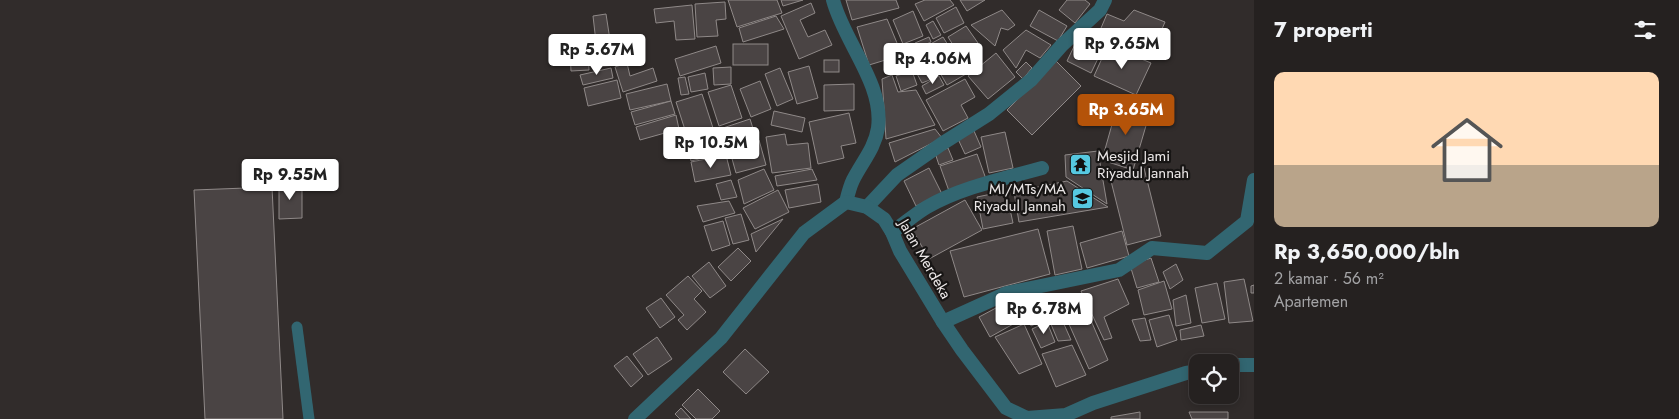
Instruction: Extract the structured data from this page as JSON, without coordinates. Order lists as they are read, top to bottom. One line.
{"streets":{"street":["Jalan Merdeka"]},"places":{"temple":["Mesjid Jami Riyadul Jannah"],"school or university":["MI/MTs/MA Riyadul Jannah"]},"page":{"heading":"7 properti","price":["Rp 9.65M","Rp 5.67M","Rp 4.06M","Rp 3.65M","Rp 10.5M","Rp 9.55M","Rp 6.78M"],"list":[{"name":"Rp 3,650,000/bln","note":"2 kamar · 56 m² · Apartemen"}]}}
